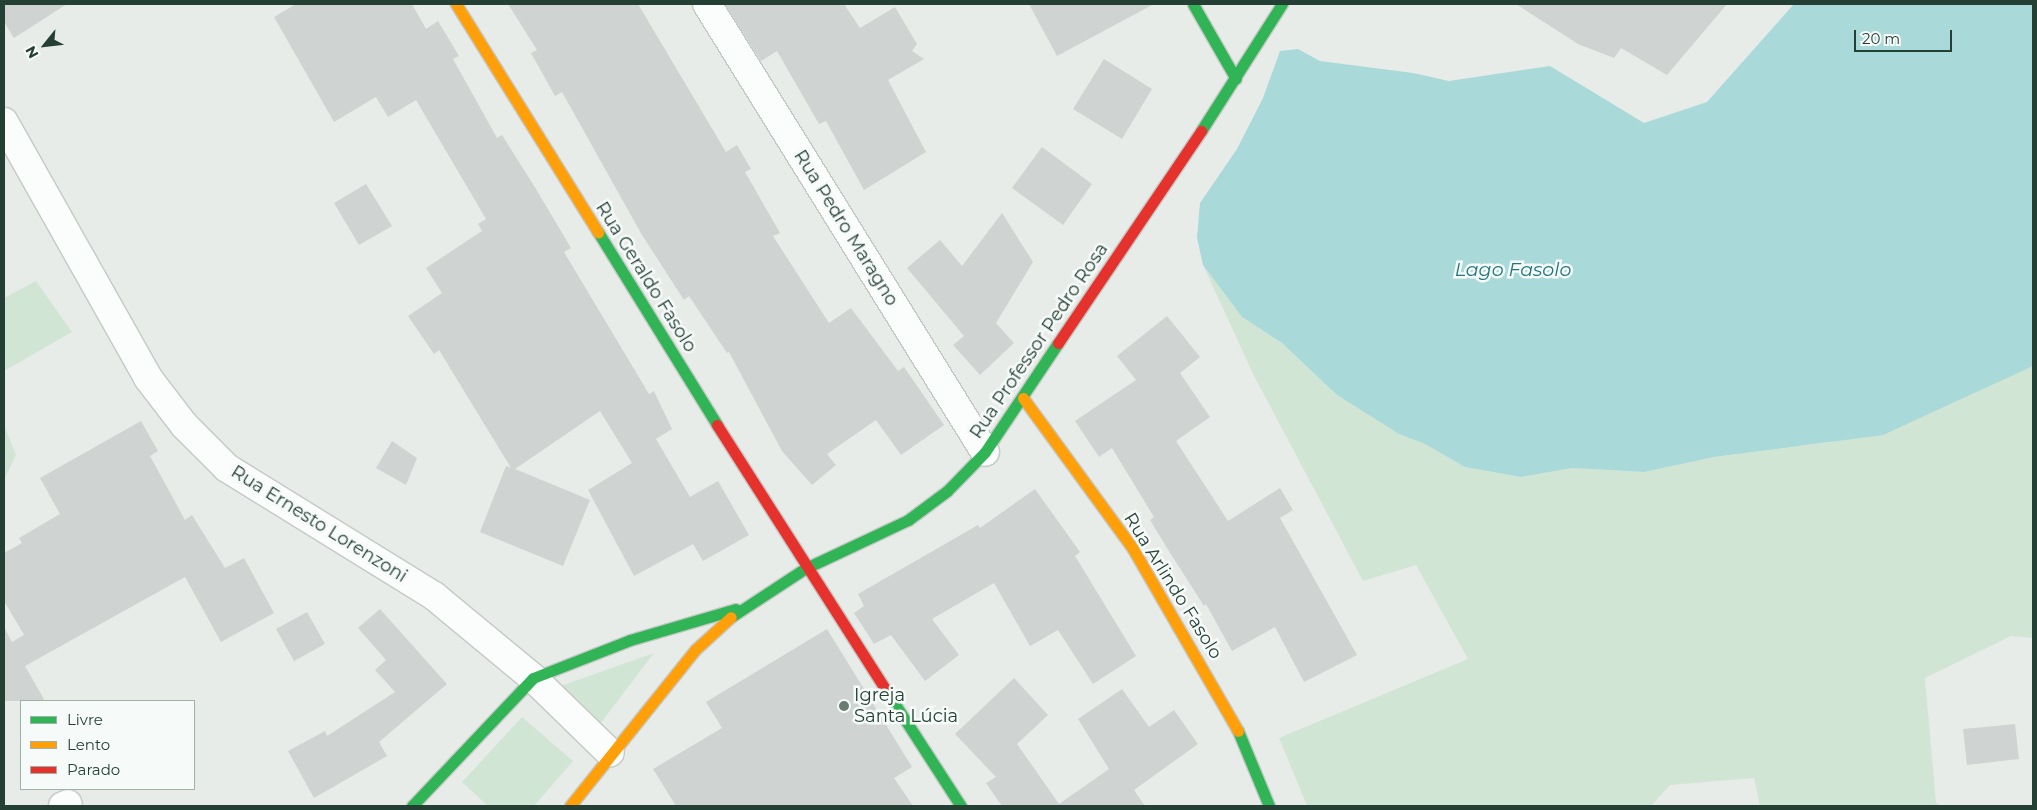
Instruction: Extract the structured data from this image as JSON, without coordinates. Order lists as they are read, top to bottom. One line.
{"streets":{"street":["Rua Pedro Maragno","Rua Geraldo Fasolo","Rua Professor Pedro Rosa","Rua Ernesto Lorenzoni","Rua Arlindo Fasolo"]},"crossings":[["Rua Pedro Maragno","Rua Professor Pedro Rosa"],["Rua Geraldo Fasolo","Rua Professor Pedro Rosa"],["Rua Professor Pedro Rosa","Rua Arlindo Fasolo"]],"water":["Lago Fasolo"],"places":["Igreja Santa Lúcia"],"legend":["Livre","Lento","Parado"],"scale_bar":"20 m","north":"bottom left"}
